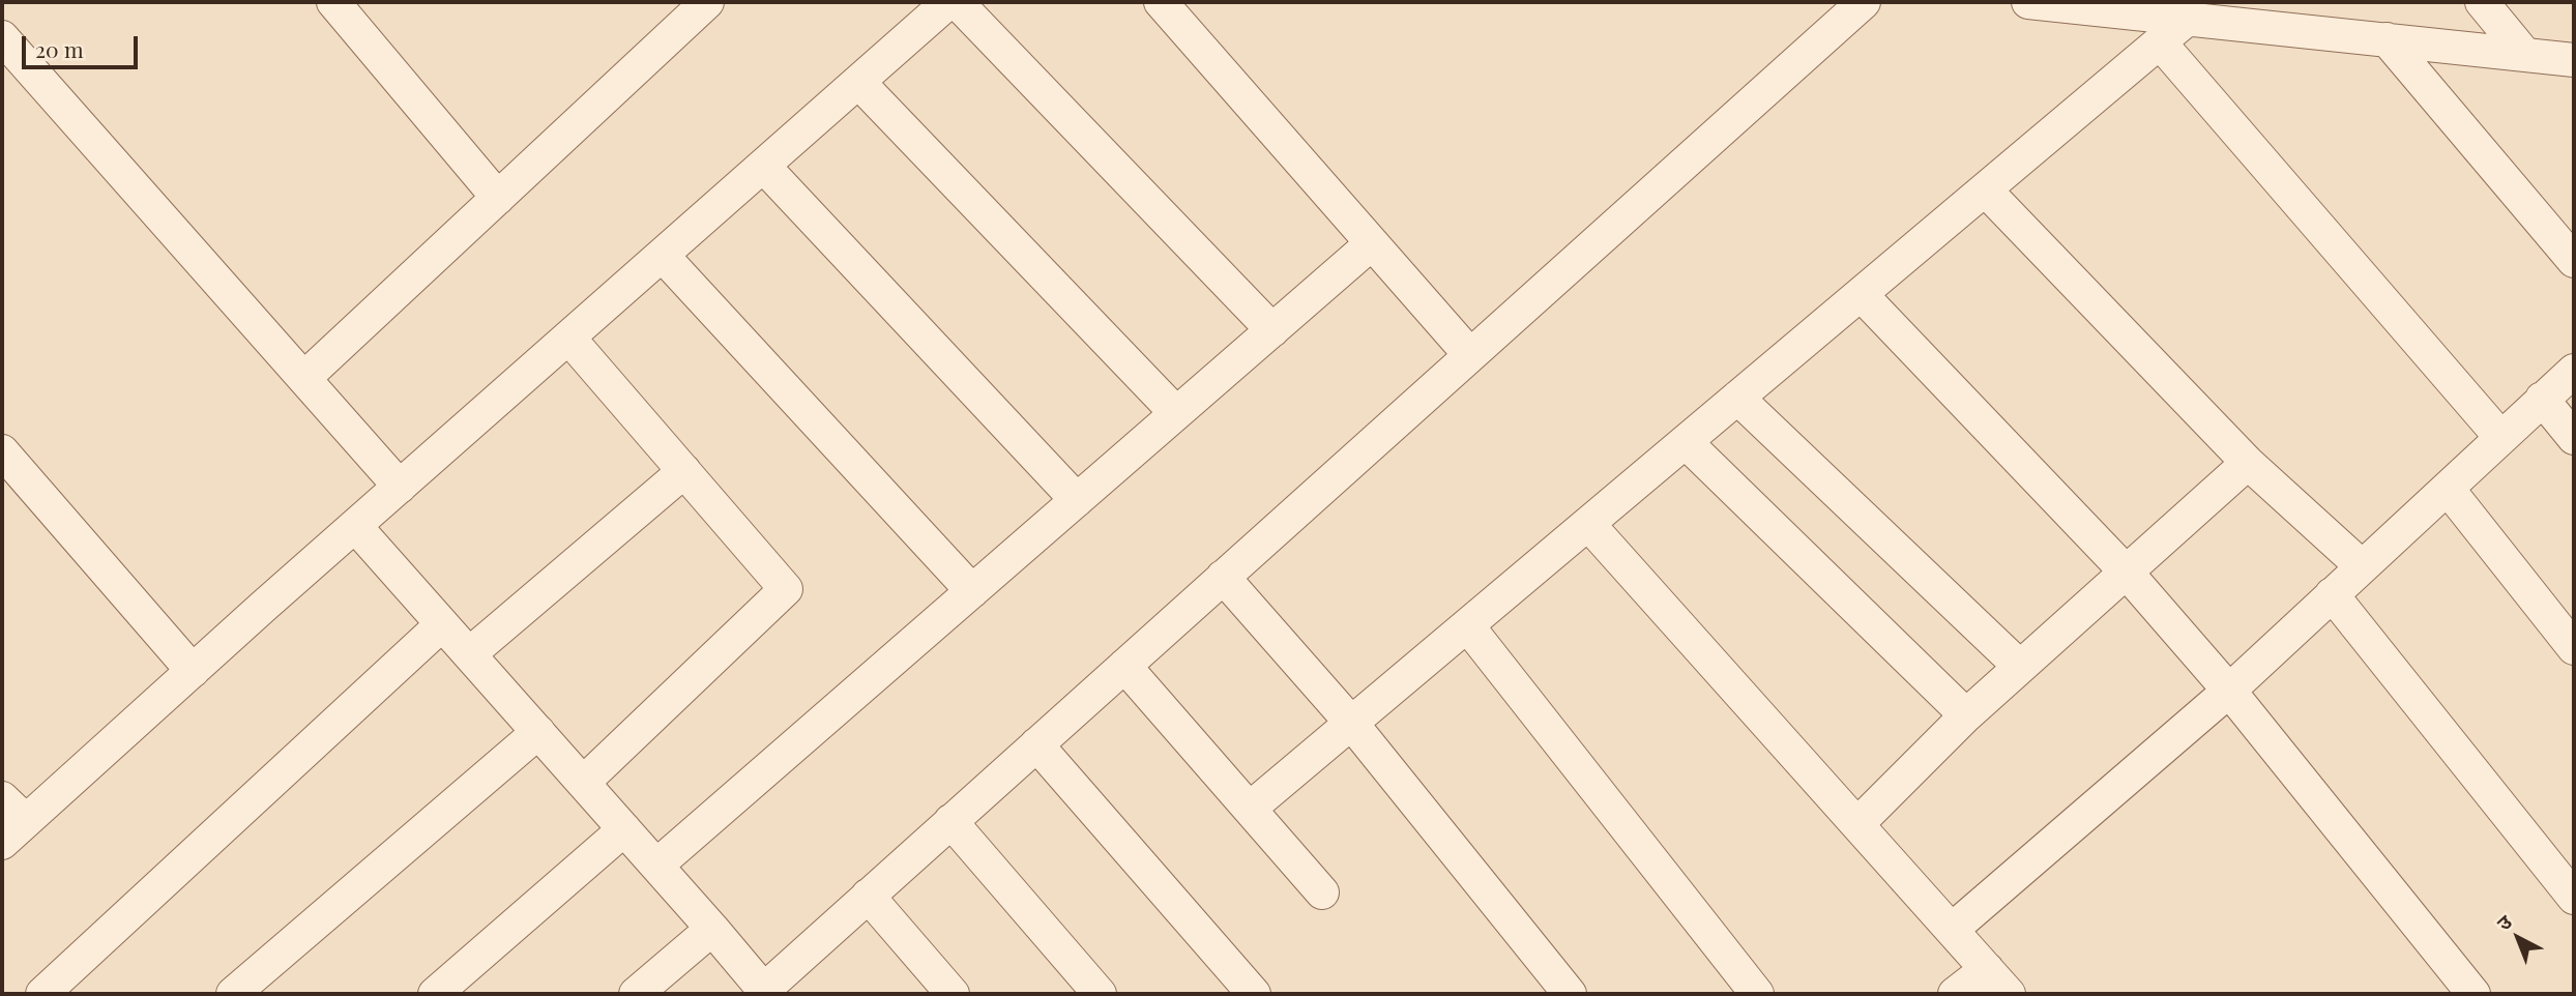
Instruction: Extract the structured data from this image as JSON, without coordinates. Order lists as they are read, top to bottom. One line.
{"scale_bar":"20 m","north":"top left"}
